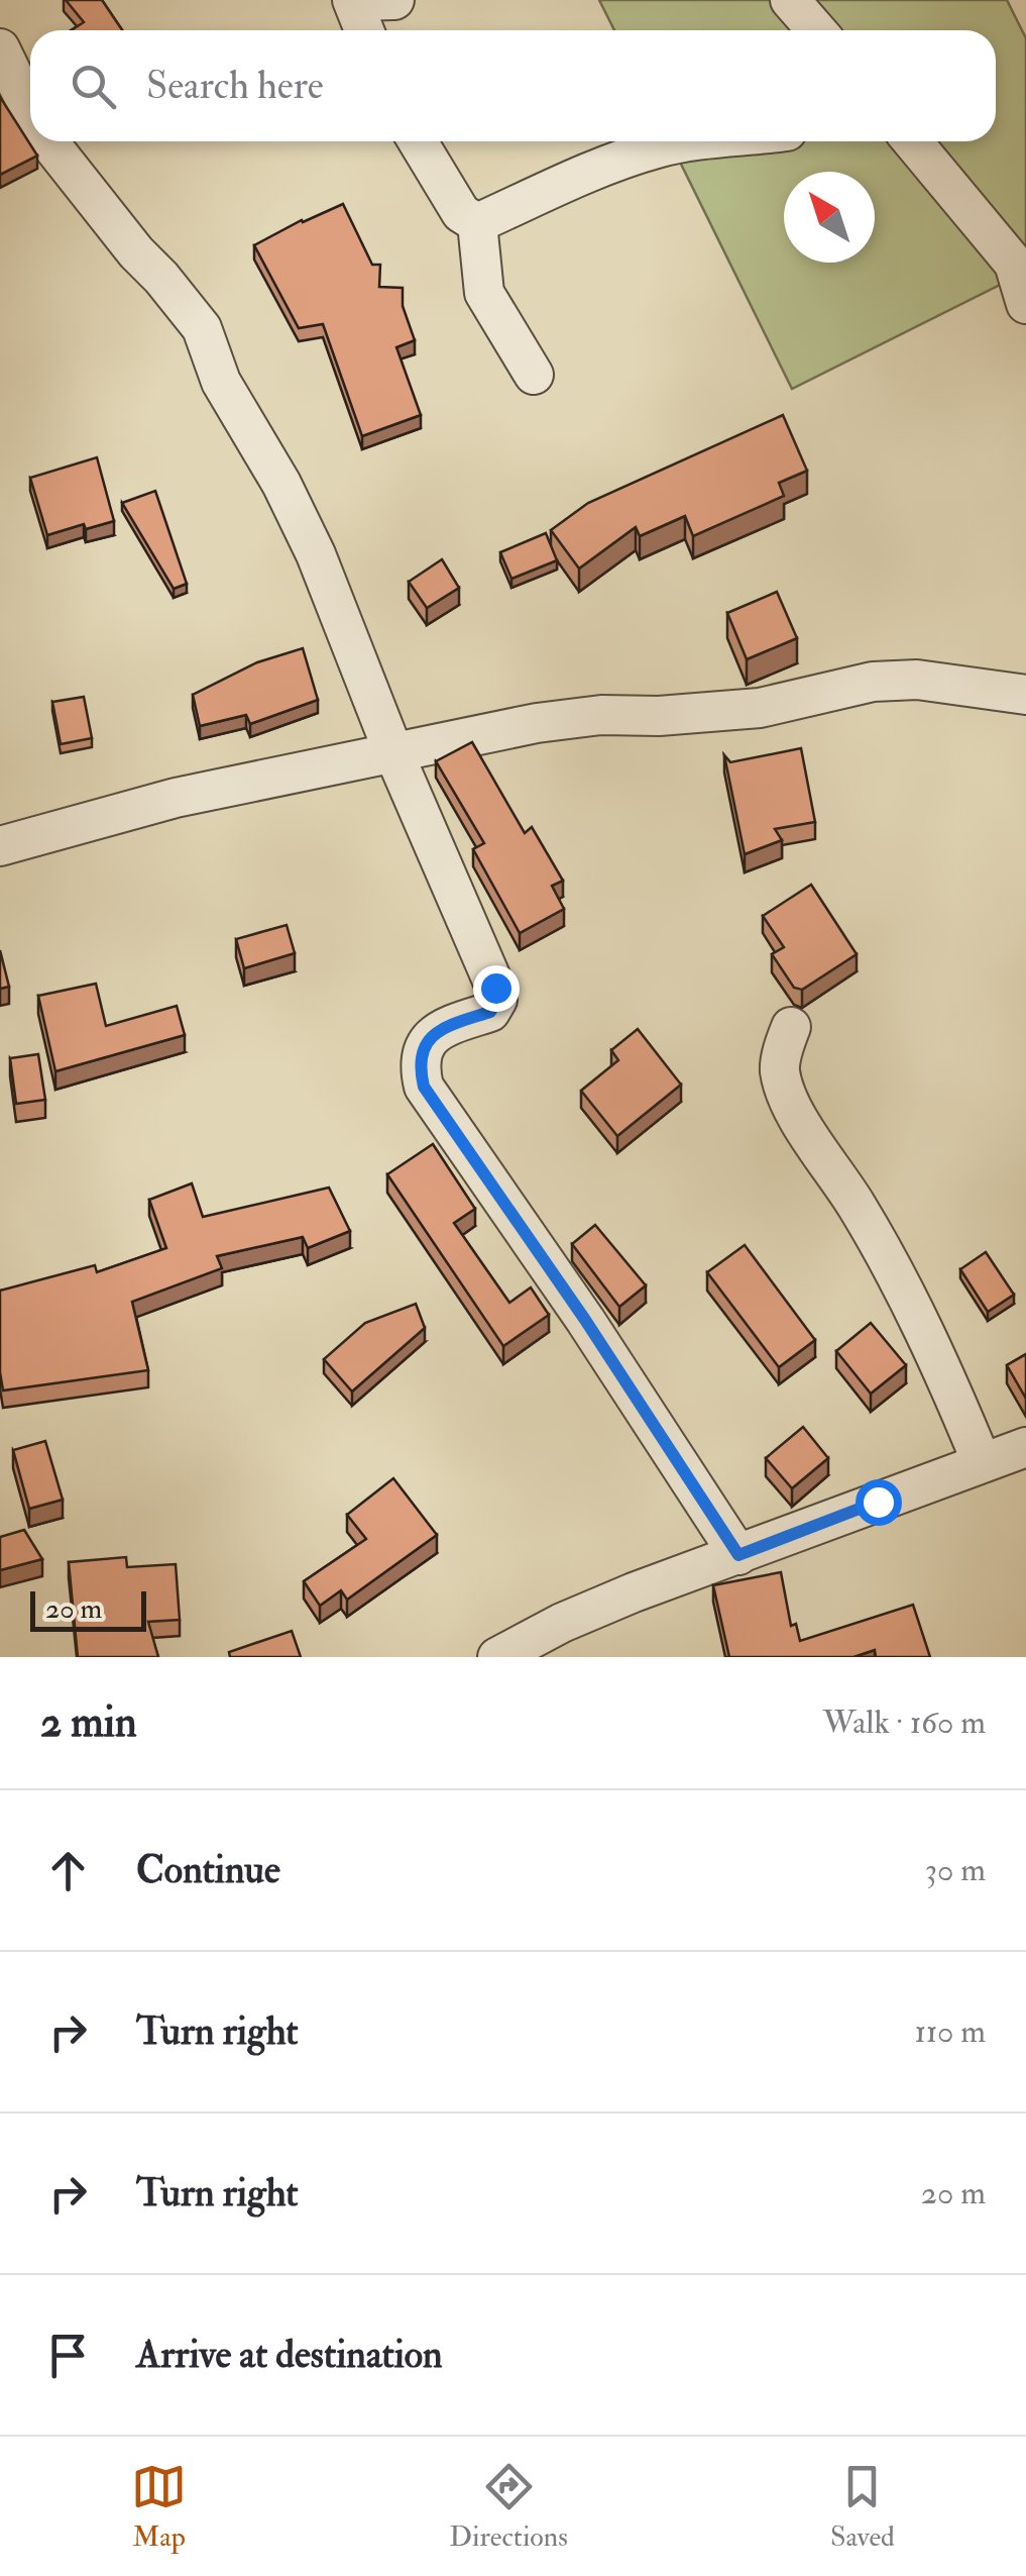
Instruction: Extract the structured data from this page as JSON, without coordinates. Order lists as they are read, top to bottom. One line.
{"scale_bar":"20 m","north":"top left","page":{"search":"Search here","scale":"20 m","heading":["2 min","Walk · 160 m"],"list":[["Continue","30 m"],["Turn right","110 m"],["Turn right","20 m"],"Arrive at destination"],"nav":["Map","Directions","Saved"]}}
